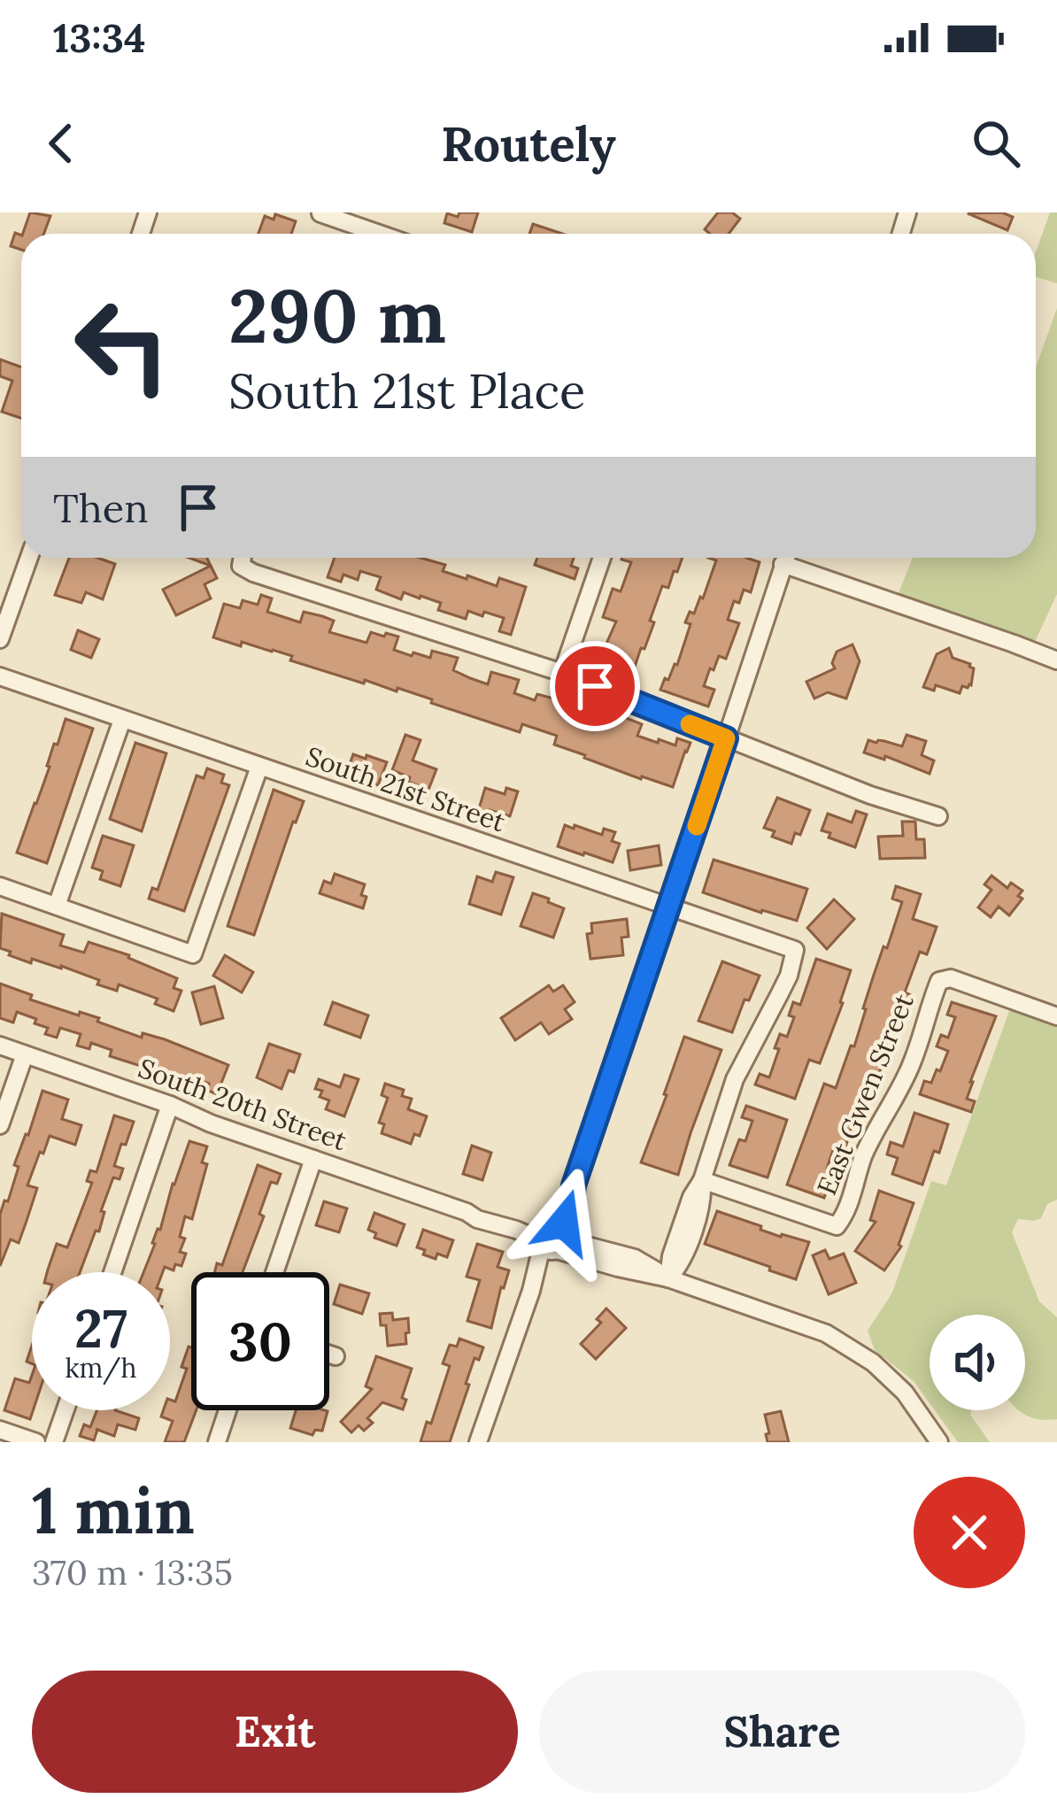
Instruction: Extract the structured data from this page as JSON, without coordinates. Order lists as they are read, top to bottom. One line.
{"streets":{"street":["South 21st Street","East Gwen Street","South 20th Street"]},"crossings":[["South 21st Street","East Gwen Street"]],"page":{"status":"13:34","header":"Routely","turn":["290 m","South 21st Place"],"then":"Then","speed":"27 km/h","limit":"30","heading":["1 min","370 m · 13:35"],"buttons":["Exit","Share"]}}
